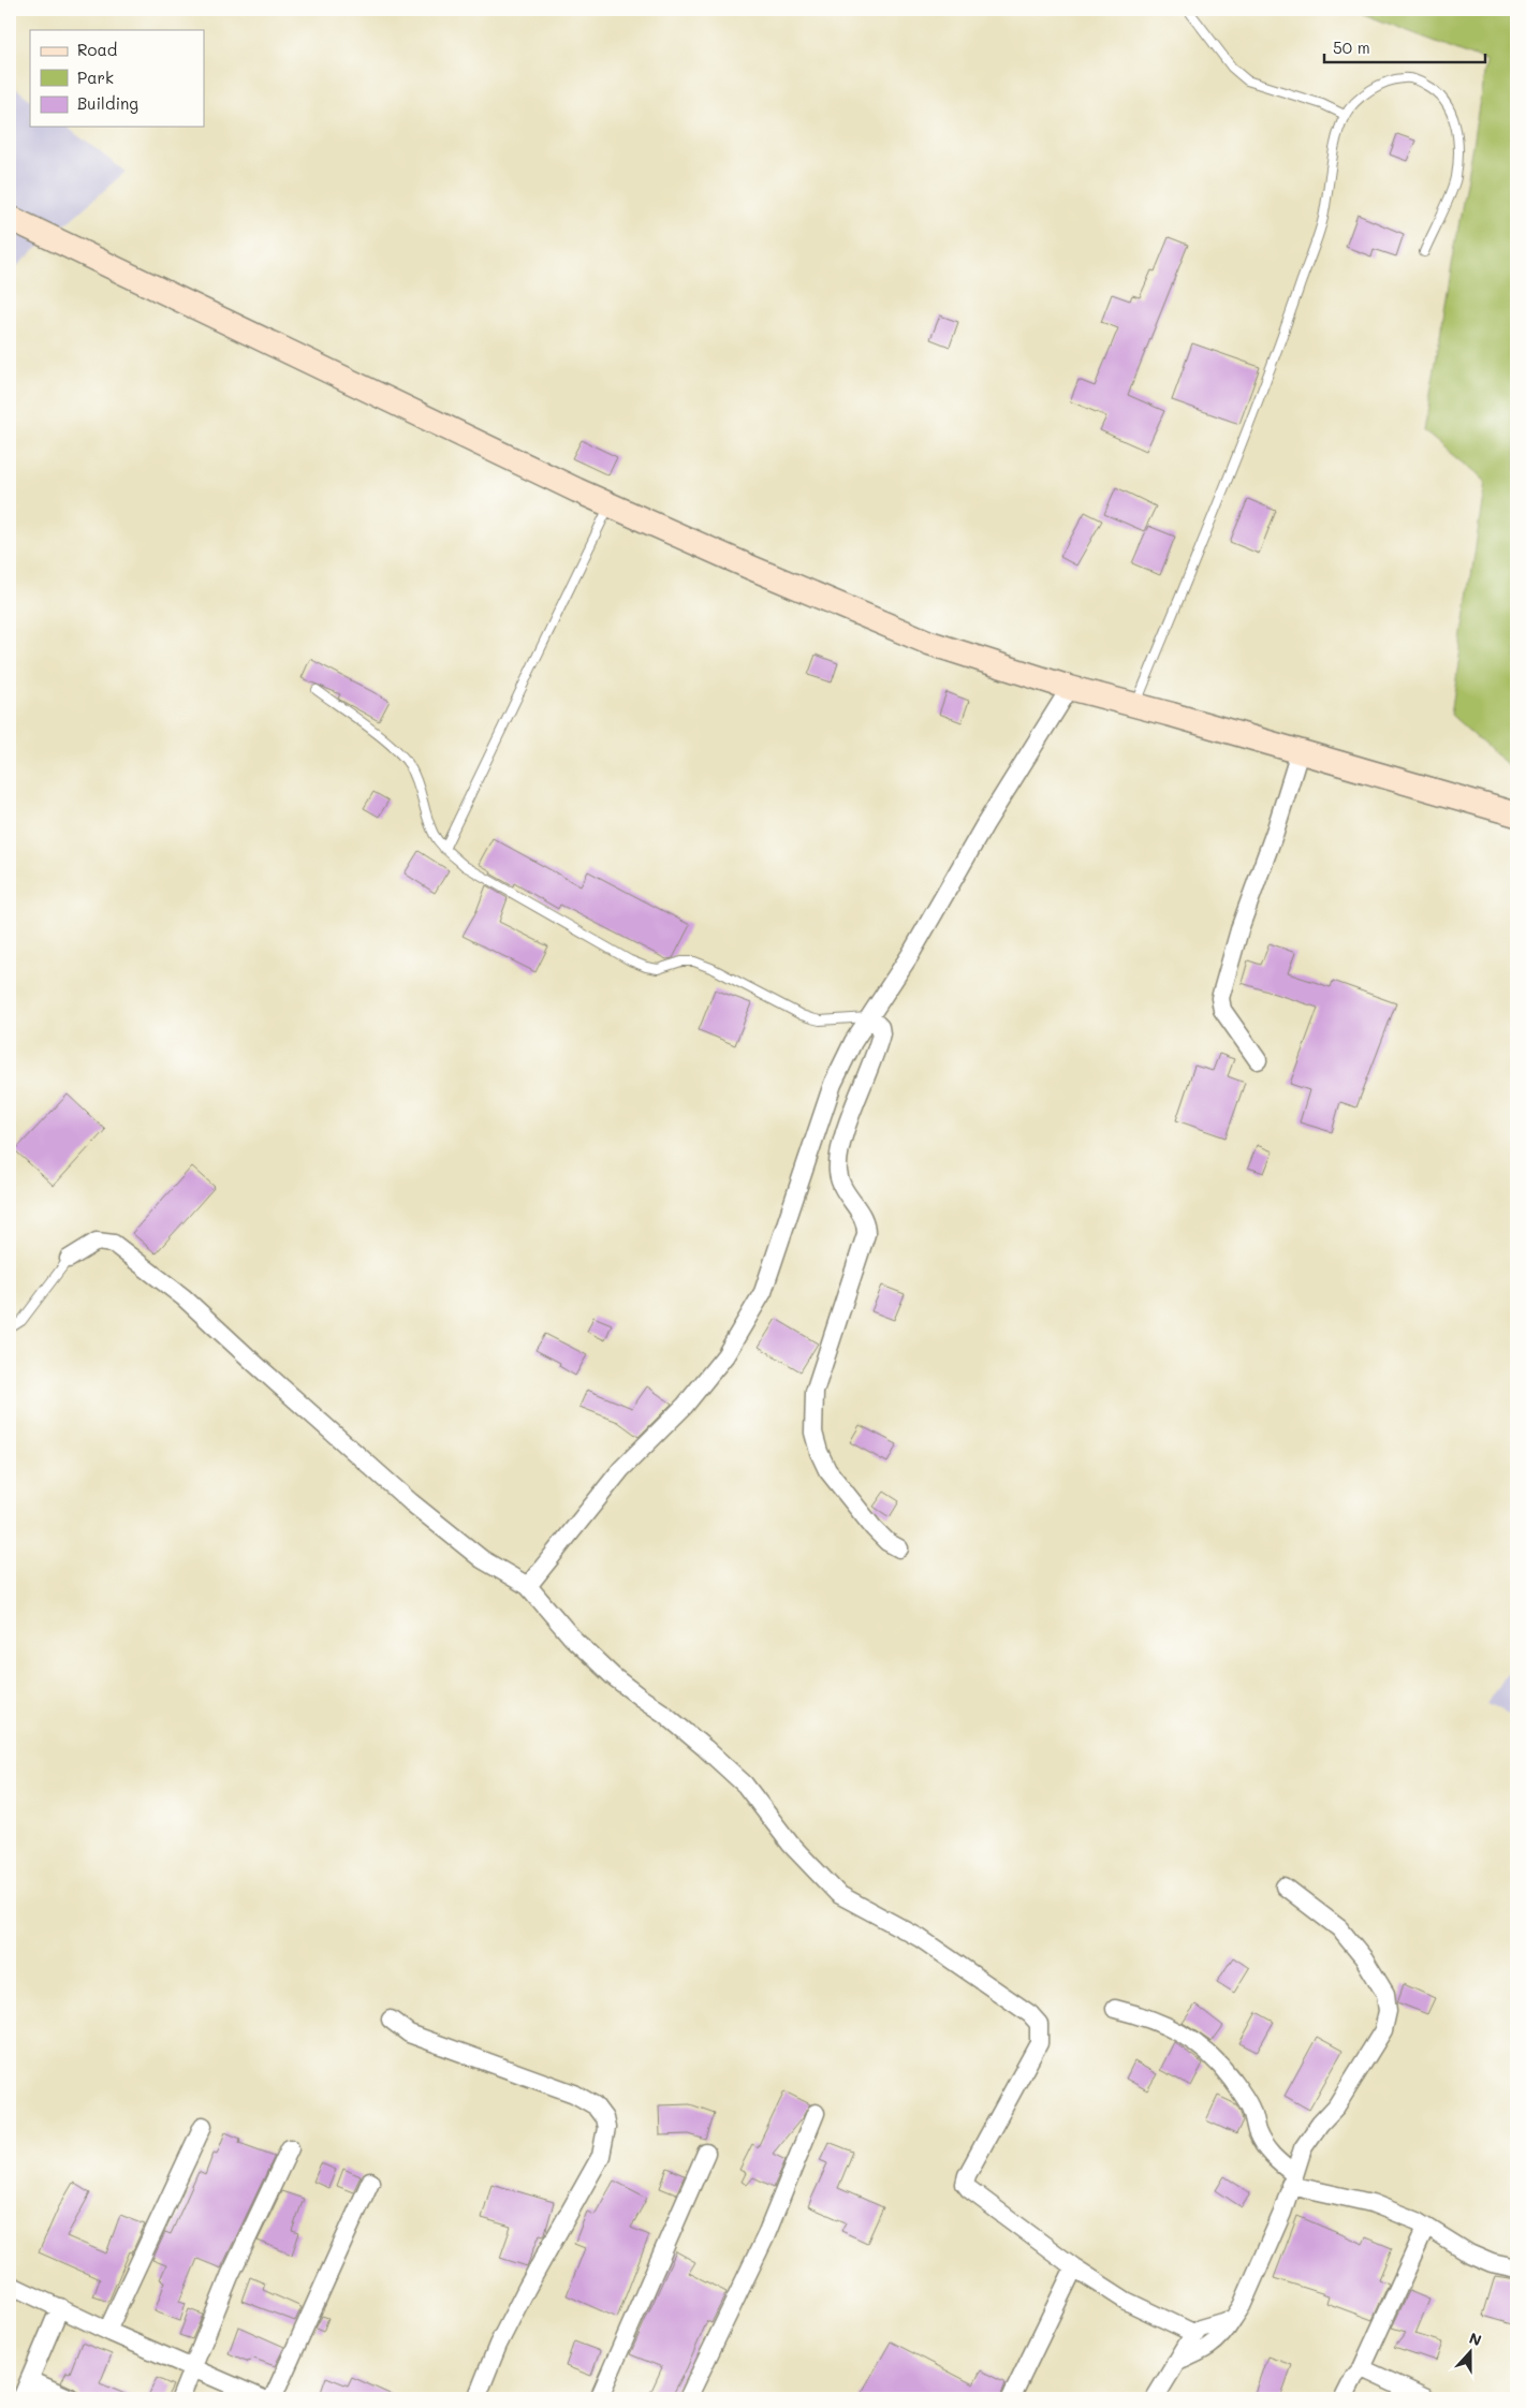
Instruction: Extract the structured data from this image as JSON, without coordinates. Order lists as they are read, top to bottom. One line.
{"legend":["Road","Park","Building"],"scale_bar":"50 m","north":"top"}
